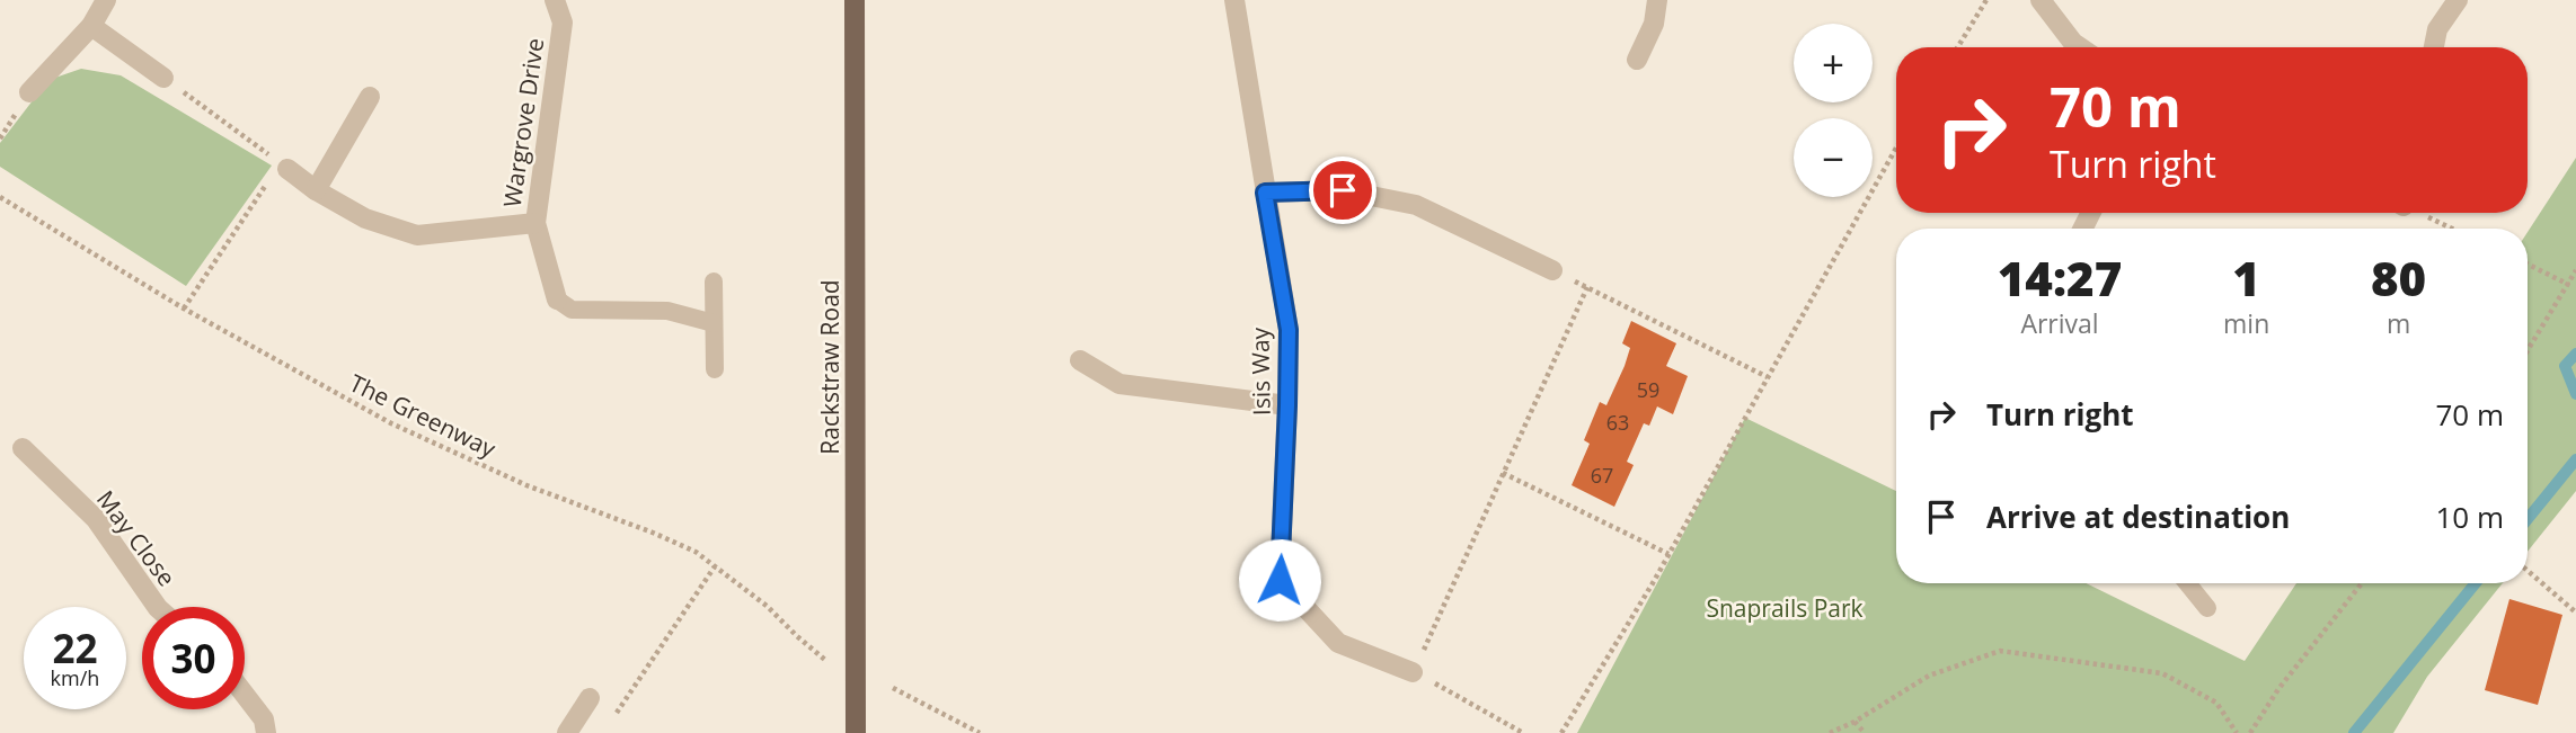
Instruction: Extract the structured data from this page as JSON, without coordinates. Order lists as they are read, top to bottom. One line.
{"streets":{"main road":["Rackstraw Road"],"street":["Wargrove Drive","Isis Way","May Close"],"path":["The Greenway"]},"parks":["Snaprails Park"],"house_numbers":["59","63","67"],"page":{"map_buttons":["+","−"],"turn":["70 m","Turn right"],"eta":["14:27","Arrival","1","min","80","m"],"list":[{"name":"Turn right","value":"70 m"},{"name":"Arrive at destination","value":"10 m"}],"speed":"22 km/h","limit":"30"}}
